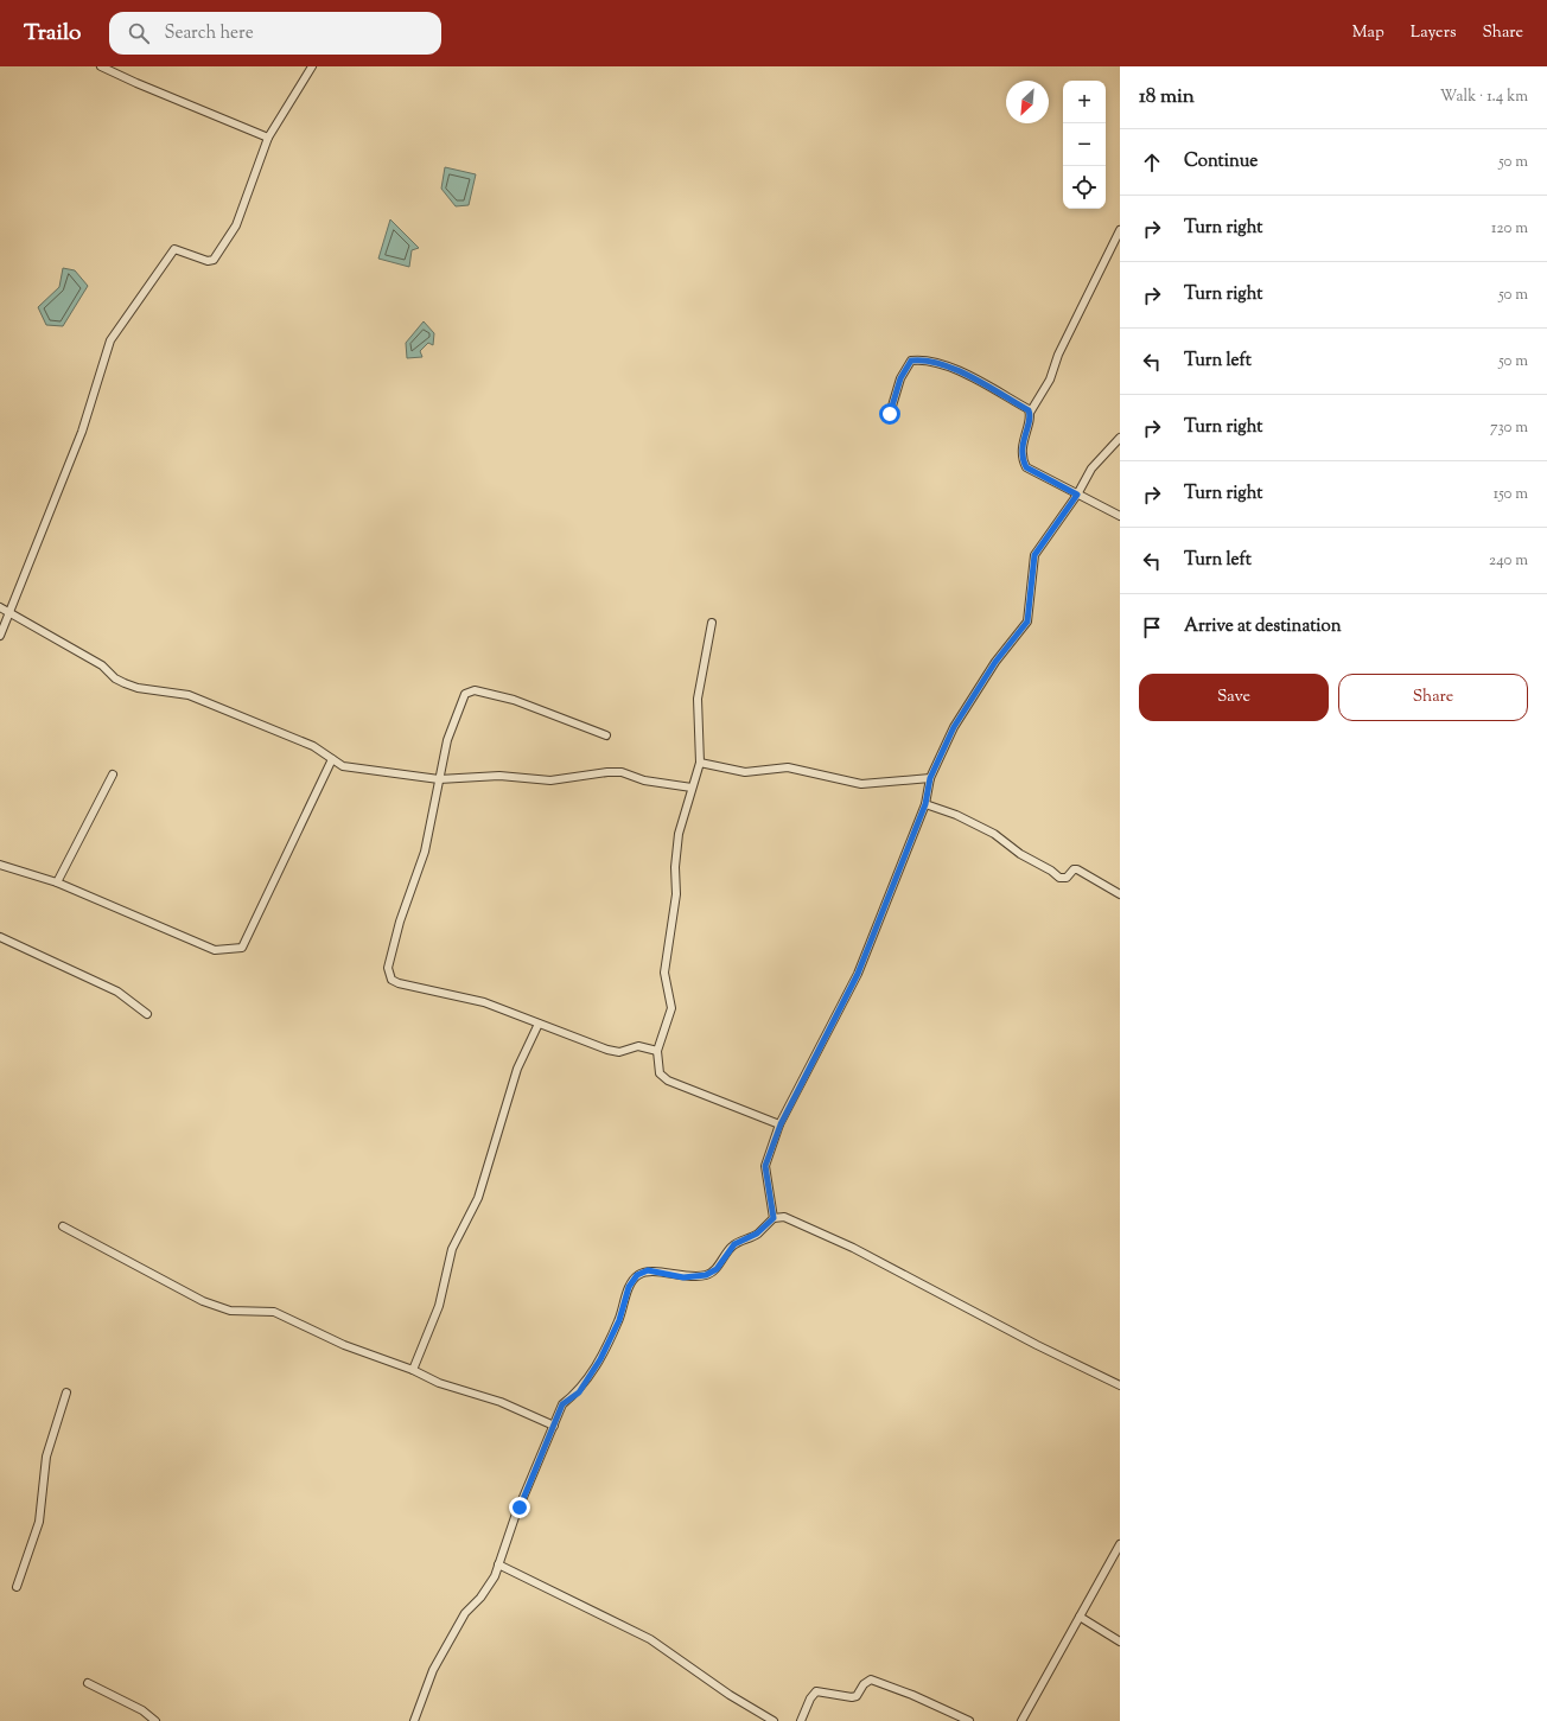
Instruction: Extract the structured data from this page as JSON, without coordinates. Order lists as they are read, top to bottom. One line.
{"north":"bottom left","page":{"header":"Trailo","search":"Search here","nav":["Map","Layers","Share"],"heading":["18 min","Walk · 1.4 km"],"map_buttons":["+","−"],"list":[["Continue","50 m"],["Turn right","120 m"],["Turn right","50 m"],["Turn left","50 m"],["Turn right","730 m"],["Turn right","150 m"],["Turn left","240 m"],"Arrive at destination"],"buttons":["Save","Share"]}}
